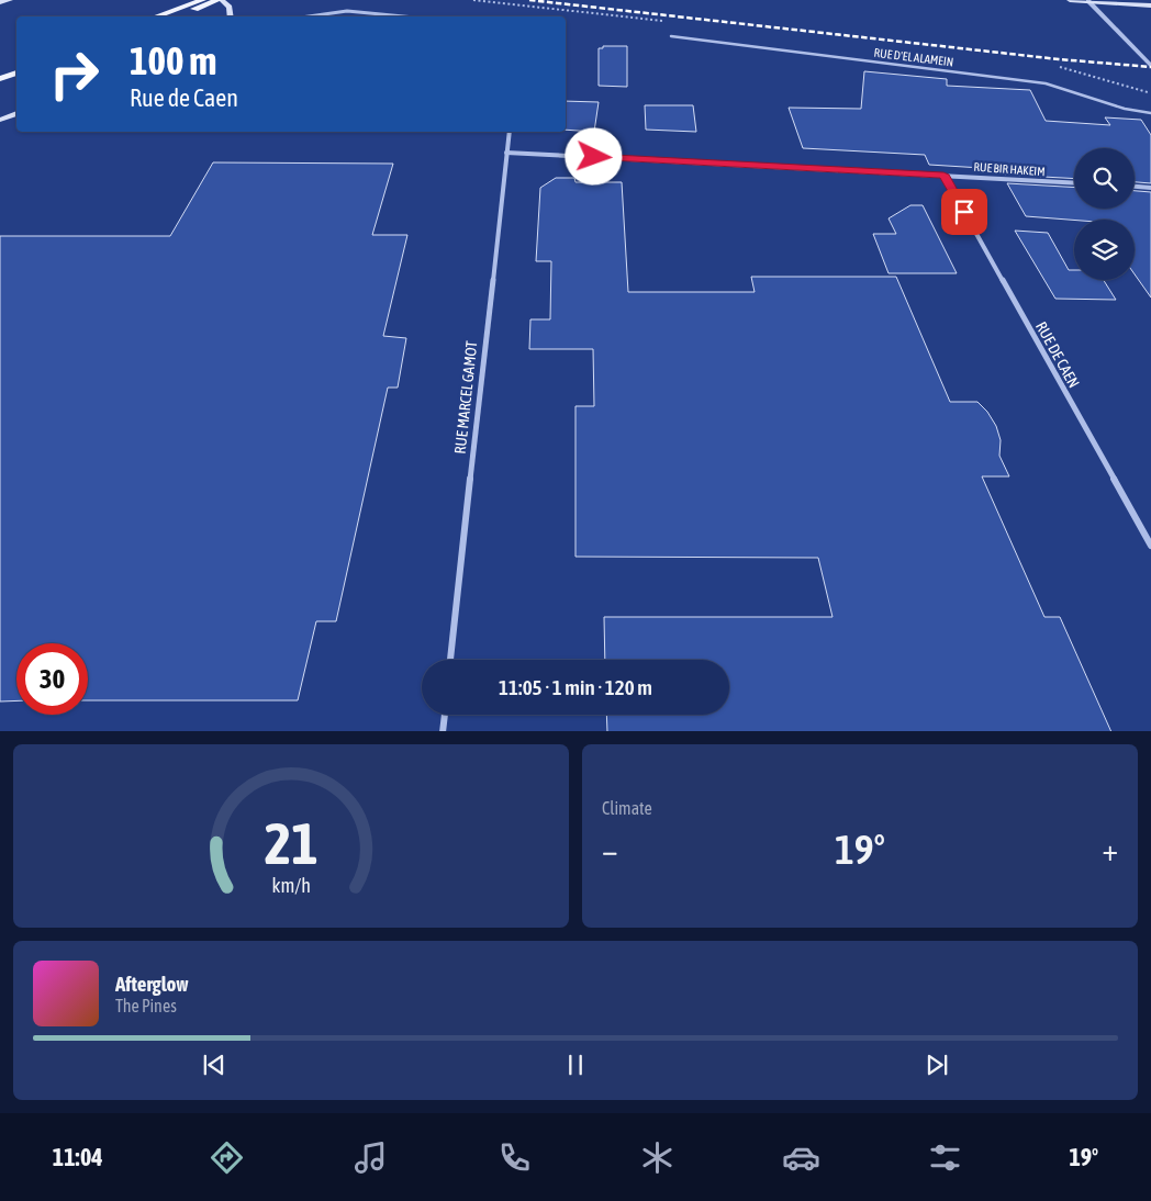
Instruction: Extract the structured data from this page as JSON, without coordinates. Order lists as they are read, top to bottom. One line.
{"streets":{"street":["RUE BIR HAKEIM","RUE DE CAEN","RUE MARCEL GAMOT"],"lane":["RUE D'EL ALAMEIN"]},"crossings":[["RUE BIR HAKEIM","RUE DE CAEN"],["RUE BIR HAKEIM","RUE MARCEL GAMOT"]],"page":{"turn":["100 m","Rue de Caen"],"limit":"30","trip":"11:05 · 1 min · 120 m","tile":"Climate","heat":["−","19°","+"],"song":["Afterglow","The Pines"],"tabs":["11:04","19°"],"gauge":["21","km/h"]}}
